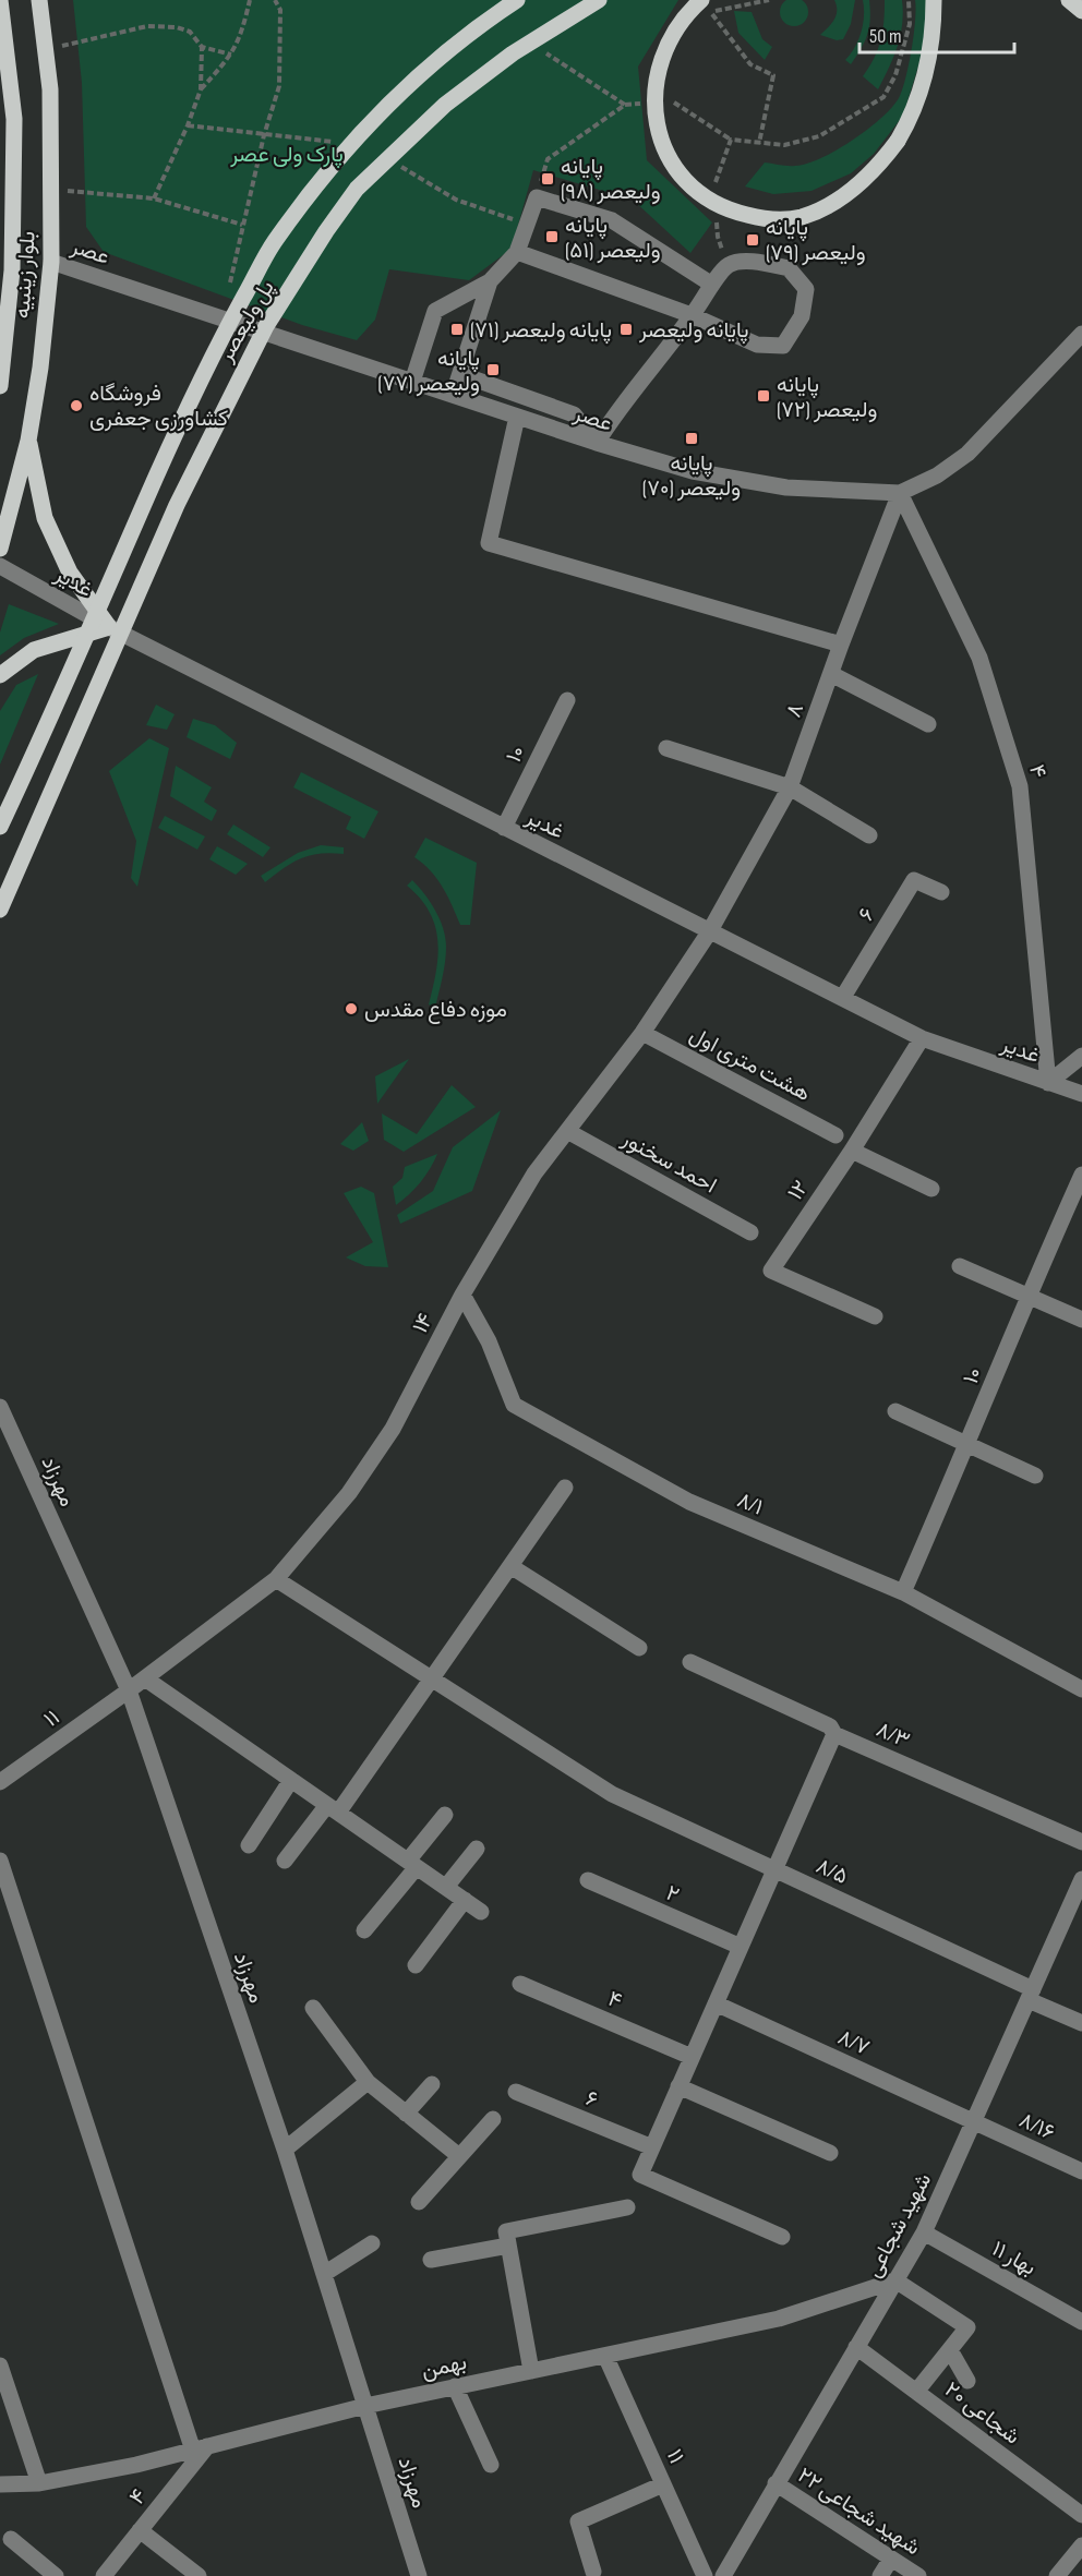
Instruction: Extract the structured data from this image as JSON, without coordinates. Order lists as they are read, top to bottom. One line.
{"streets":{"main road":["بلوار زینبیه","پل ولیعصر"],"street":["عصر","غدیر","۸","۱۰","۴","۶","هشت متری اول","احمد سخنور","۱۲","۱۴","مهرزاد","۸/۱","۱۱","۸/۳","۸/۵","۲","۸/۷","۸/۱۶","شهید شجاعی","بهار ۱۱","بهمن","شجاعی ۲۰","شهید شجاعی ۲۲"]},"crossings":[["عصر","بلوار زینبیه"],["عصر","۸"],["عصر","۴"],["غدیر","۸"],["غدیر","۱۰"],["غدیر","۴"],["غدیر","۶"],["غدیر","۱۲"],["غدیر","۱۴"],["۸","۴"],["۸","۱۴"],["۱۰","۸/۱"],["۴","بهمن"],["هشت متری اول","۱۴"],["احمد سخنور","۱۴"],["۱۴","مهرزاد"],["۱۴","۸/۱"],["۱۴","۱۱"],["۱۴","۸/۵"],["مهرزاد","۱۱"],["مهرزاد","بهمن"],["۱۱","بهمن"],["۸/۵","شهید شجاعی"],["۸/۷","۸/۱۶"],["۸/۷","شهید شجاعی"],["۸/۱۶","شهید شجاعی"],["شهید شجاعی","بهار ۱۱"],["شهید شجاعی","بهمن"],["شهید شجاعی","شجاعی ۲۰"],["شهید شجاعی","شهید شجاعی ۲۲"]],"parks":["پارک ولی عصر"],"places":{"transit":["پایانه ولیعصر (۹۸)","پایانه ولیعصر (۵۱)","پایانه ولیعصر (۷۹)","پایانه ولیعصر (۷۱)","پایانه ولیعصر","پایانه ولیعصر (۷۷)","پایانه ولیعصر (۷۲)","پایانه ولیعصر (۷۰)"],"other":["فروشگاه کشاورزی جعفری","موزه دفاع مقدس"]},"scale_bar":"50 m"}
